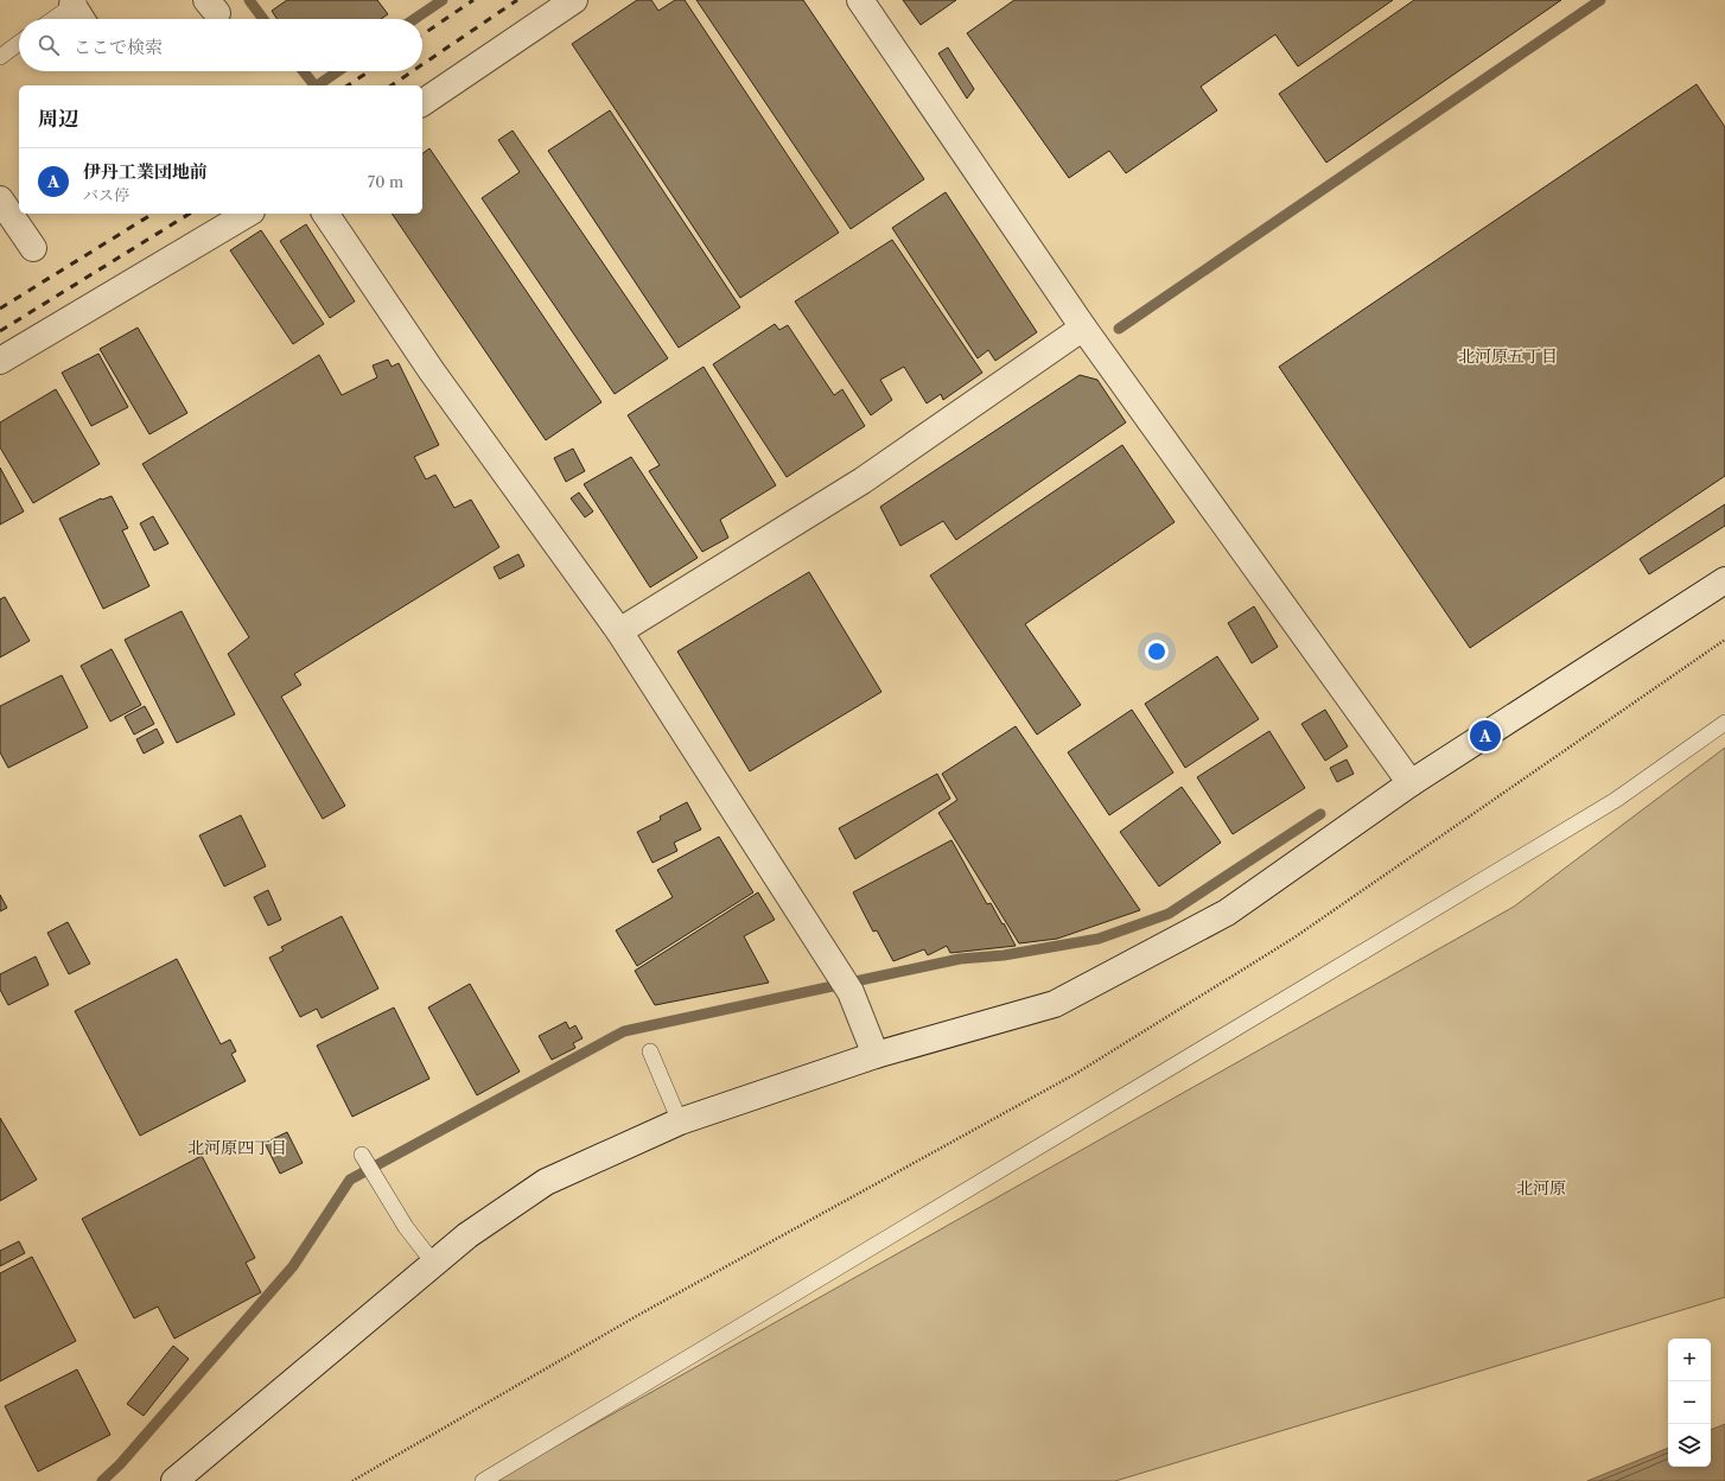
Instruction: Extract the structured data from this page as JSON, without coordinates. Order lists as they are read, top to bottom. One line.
{"districts":["北河原五丁目","北河原四丁目","北河原"],"page":{"search":"ここで検索","heading":"周辺","list":[{"mark":"A","name":"伊丹工業団地前","note":"バス停","value":"70 m"}],"pins":"A","map_buttons":["+","−"]}}
